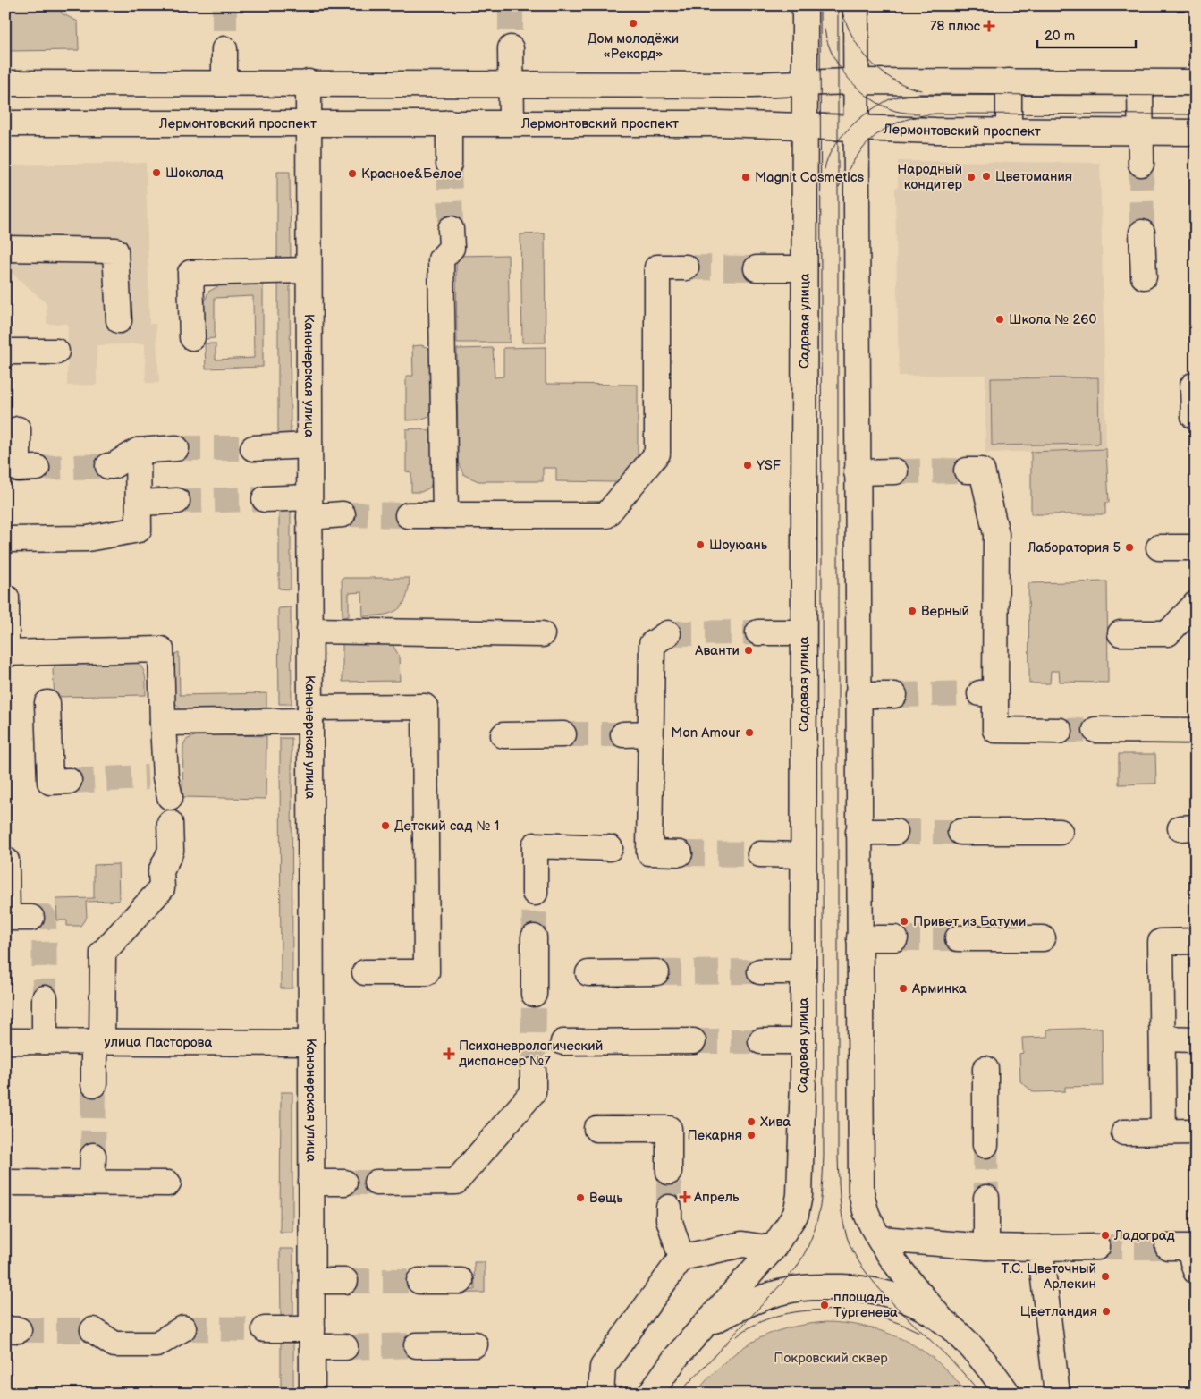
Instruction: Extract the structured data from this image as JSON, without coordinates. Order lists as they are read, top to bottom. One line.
{"streets":{"street":["Лермонтовский проспект","Садовая улица","Канонерская улица","улица Пасторова"]},"crossings":[["Лермонтовский проспект","Садовая улица"],["Лермонтовский проспект","Канонерская улица"],["Канонерская улица","улица Пасторова"]],"parks":["Покровский сквер"],"places":{"other":["Дом молодёжи «Рекорд»","Шоколад","Красное&Белое","Цветомания","Magnit Cosmetics","Народный кондитер","Школа № 260","YSF","Шоуюань","Лаборатория 5","Верный","Аванти","Mon Amour","Детский сад № 1","Привет из Батуми","Арминка","Хива","Пекарня","Вещь","Ладоград","Т.С. Цветочный Арлекин","площадь Тургенева","Цветландия"],"health":["78 плюс","Психоневрологический диспансер №7","Апрель"]},"scale_bar":"20 m"}
